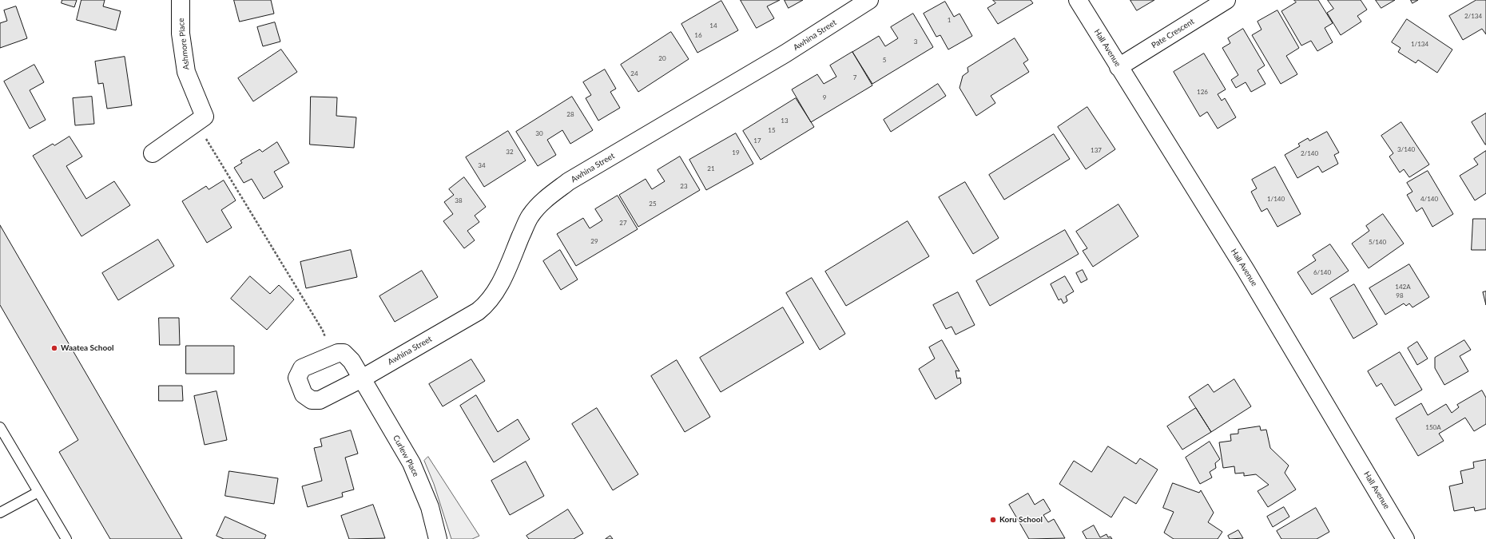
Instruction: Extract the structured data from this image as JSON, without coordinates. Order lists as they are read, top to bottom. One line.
{"streets":{"street":["Pate Crescent","Awhina Street","Ashmore Place","Hall Avenue","Curlew Place"]},"crossings":[["Pate Crescent","Hall Avenue"],["Awhina Street","Curlew Place"]],"places":["Waatea School","Koru School"],"house_numbers":["2/134","1","14","16","3","1/134","20","5","24","7","126","9","28","13","15","30","17","3/140","137","32","19","2/140","34","21","23","1/140","4/140","38","25","27","29","5/140","6/140","142A","98","150A"]}
